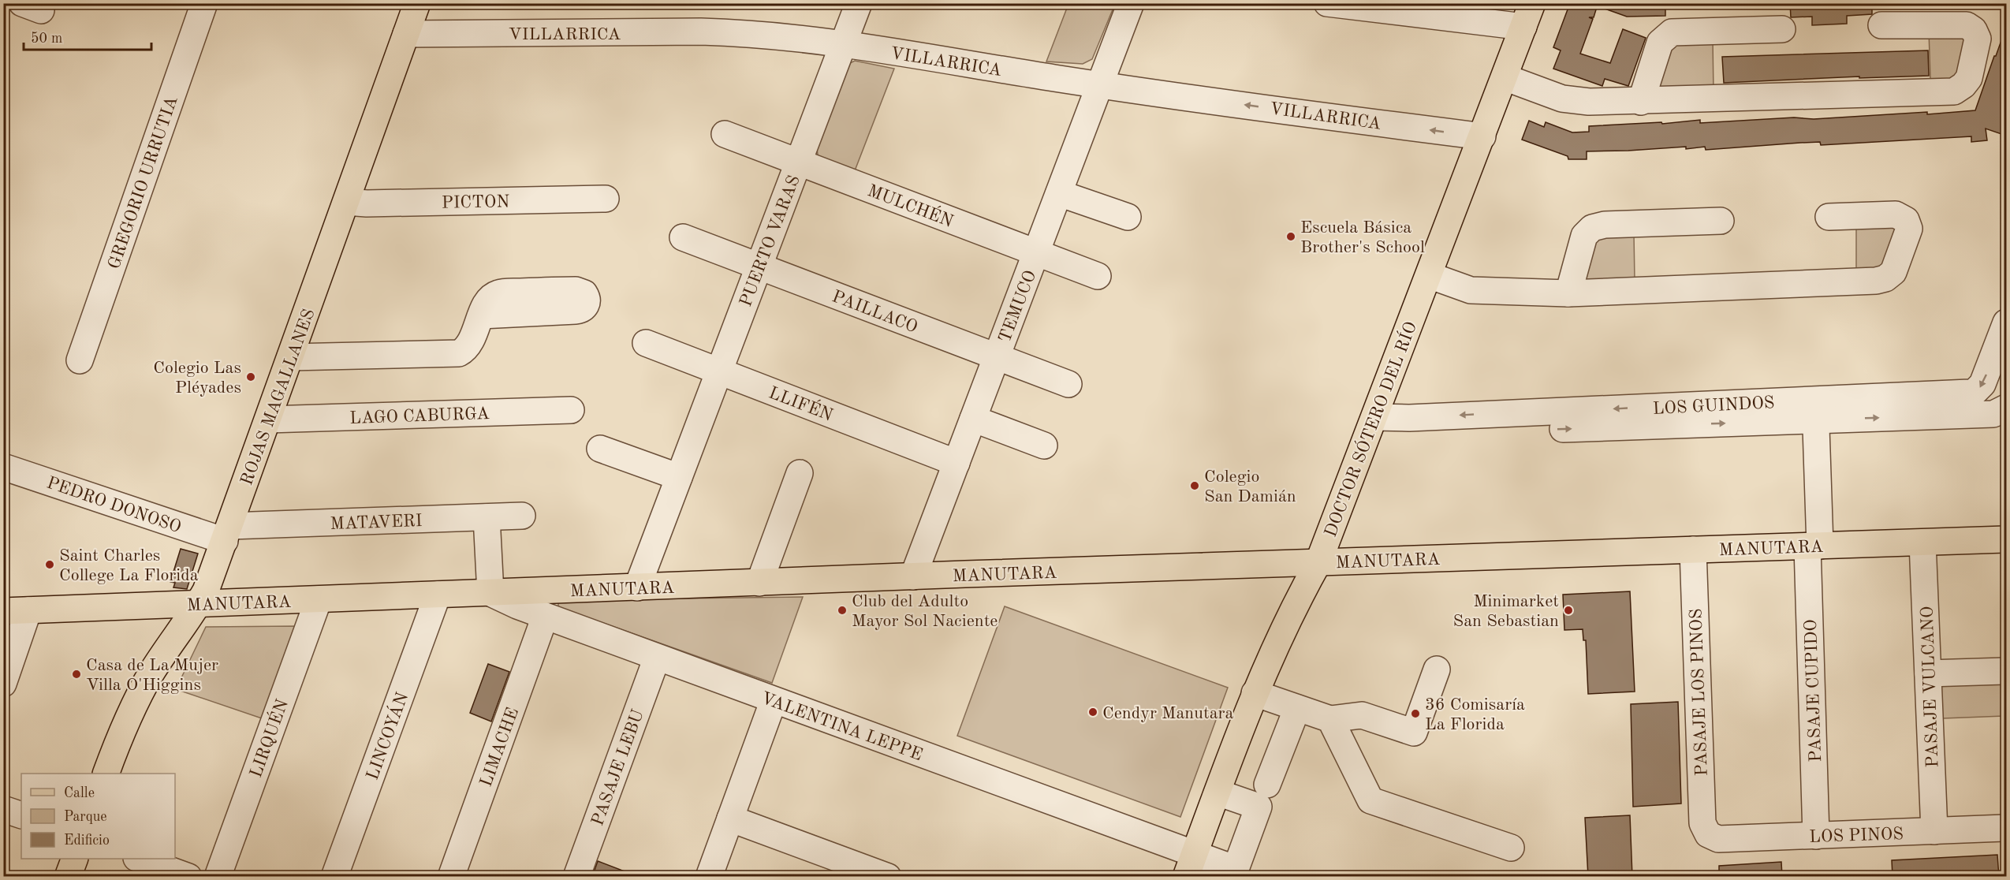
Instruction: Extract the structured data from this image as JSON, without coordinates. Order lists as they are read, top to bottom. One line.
{"streets":{"main road":["ROJAS MAGALLANES","DOCTOR SÓTERO DEL RÍO","MANUTARA"],"street":["VILLARRICA","GREGORIO URRUTIA","PICTON","MULCHÉN","PUERTO VARAS","TEMUCO","PAILLACO","LLIFÉN","LOS GUINDOS","LAGO CABURGA","PEDRO DONOSO","MATAVERI","PASAJE VULCANO","PASAJE CUPIDO","PASAJE LOS PINOS","VALENTINA LEPPE","LINCOYÁN","LIRQUÉN","LIMACHE","PASAJE LEBU","LOS PINOS"]},"crossings":[["VILLARRICA","PUERTO VARAS"],["VILLARRICA","TEMUCO"],["VILLARRICA","ROJAS MAGALLANES"],["VILLARRICA","DOCTOR SÓTERO DEL RÍO"],["PICTON","ROJAS MAGALLANES"],["MULCHÉN","PUERTO VARAS"],["MULCHÉN","TEMUCO"],["PUERTO VARAS","PAILLACO"],["PUERTO VARAS","LLIFÉN"],["PUERTO VARAS","MANUTARA"],["TEMUCO","PAILLACO"],["TEMUCO","LLIFÉN"],["TEMUCO","MANUTARA"],["ROJAS MAGALLANES","LAGO CABURGA"],["ROJAS MAGALLANES","PEDRO DONOSO"],["ROJAS MAGALLANES","MATAVERI"],["ROJAS MAGALLANES","MANUTARA"],["LOS GUINDOS","DOCTOR SÓTERO DEL RÍO"],["LOS GUINDOS","PASAJE CUPIDO"],["DOCTOR SÓTERO DEL RÍO","MANUTARA"],["DOCTOR SÓTERO DEL RÍO","VALENTINA LEPPE"],["PEDRO DONOSO","MATAVERI"],["MANUTARA","PASAJE VULCANO"],["MANUTARA","PASAJE CUPIDO"],["MANUTARA","PASAJE LOS PINOS"],["MANUTARA","VALENTINA LEPPE"],["MANUTARA","LINCOYÁN"],["MANUTARA","LIRQUÉN"],["PASAJE VULCANO","LOS PINOS"],["PASAJE CUPIDO","LOS PINOS"],["PASAJE LOS PINOS","LOS PINOS"],["VALENTINA LEPPE","LIMACHE"],["VALENTINA LEPPE","PASAJE LEBU"]],"places":["Escuela Básica Brother's School","Colegio Las Pléyades","Colegio San Damián","Saint Charles College La Florida","Club del Adulto Mayor Sol Naciente","Minimarket San Sebastian","Casa de La Mujer Villa O'Higgins","Cendyr Manutara","36 Comisaría La Florida"],"legend":["Calle","Parque","Edificio"],"scale_bar":"50 m"}
